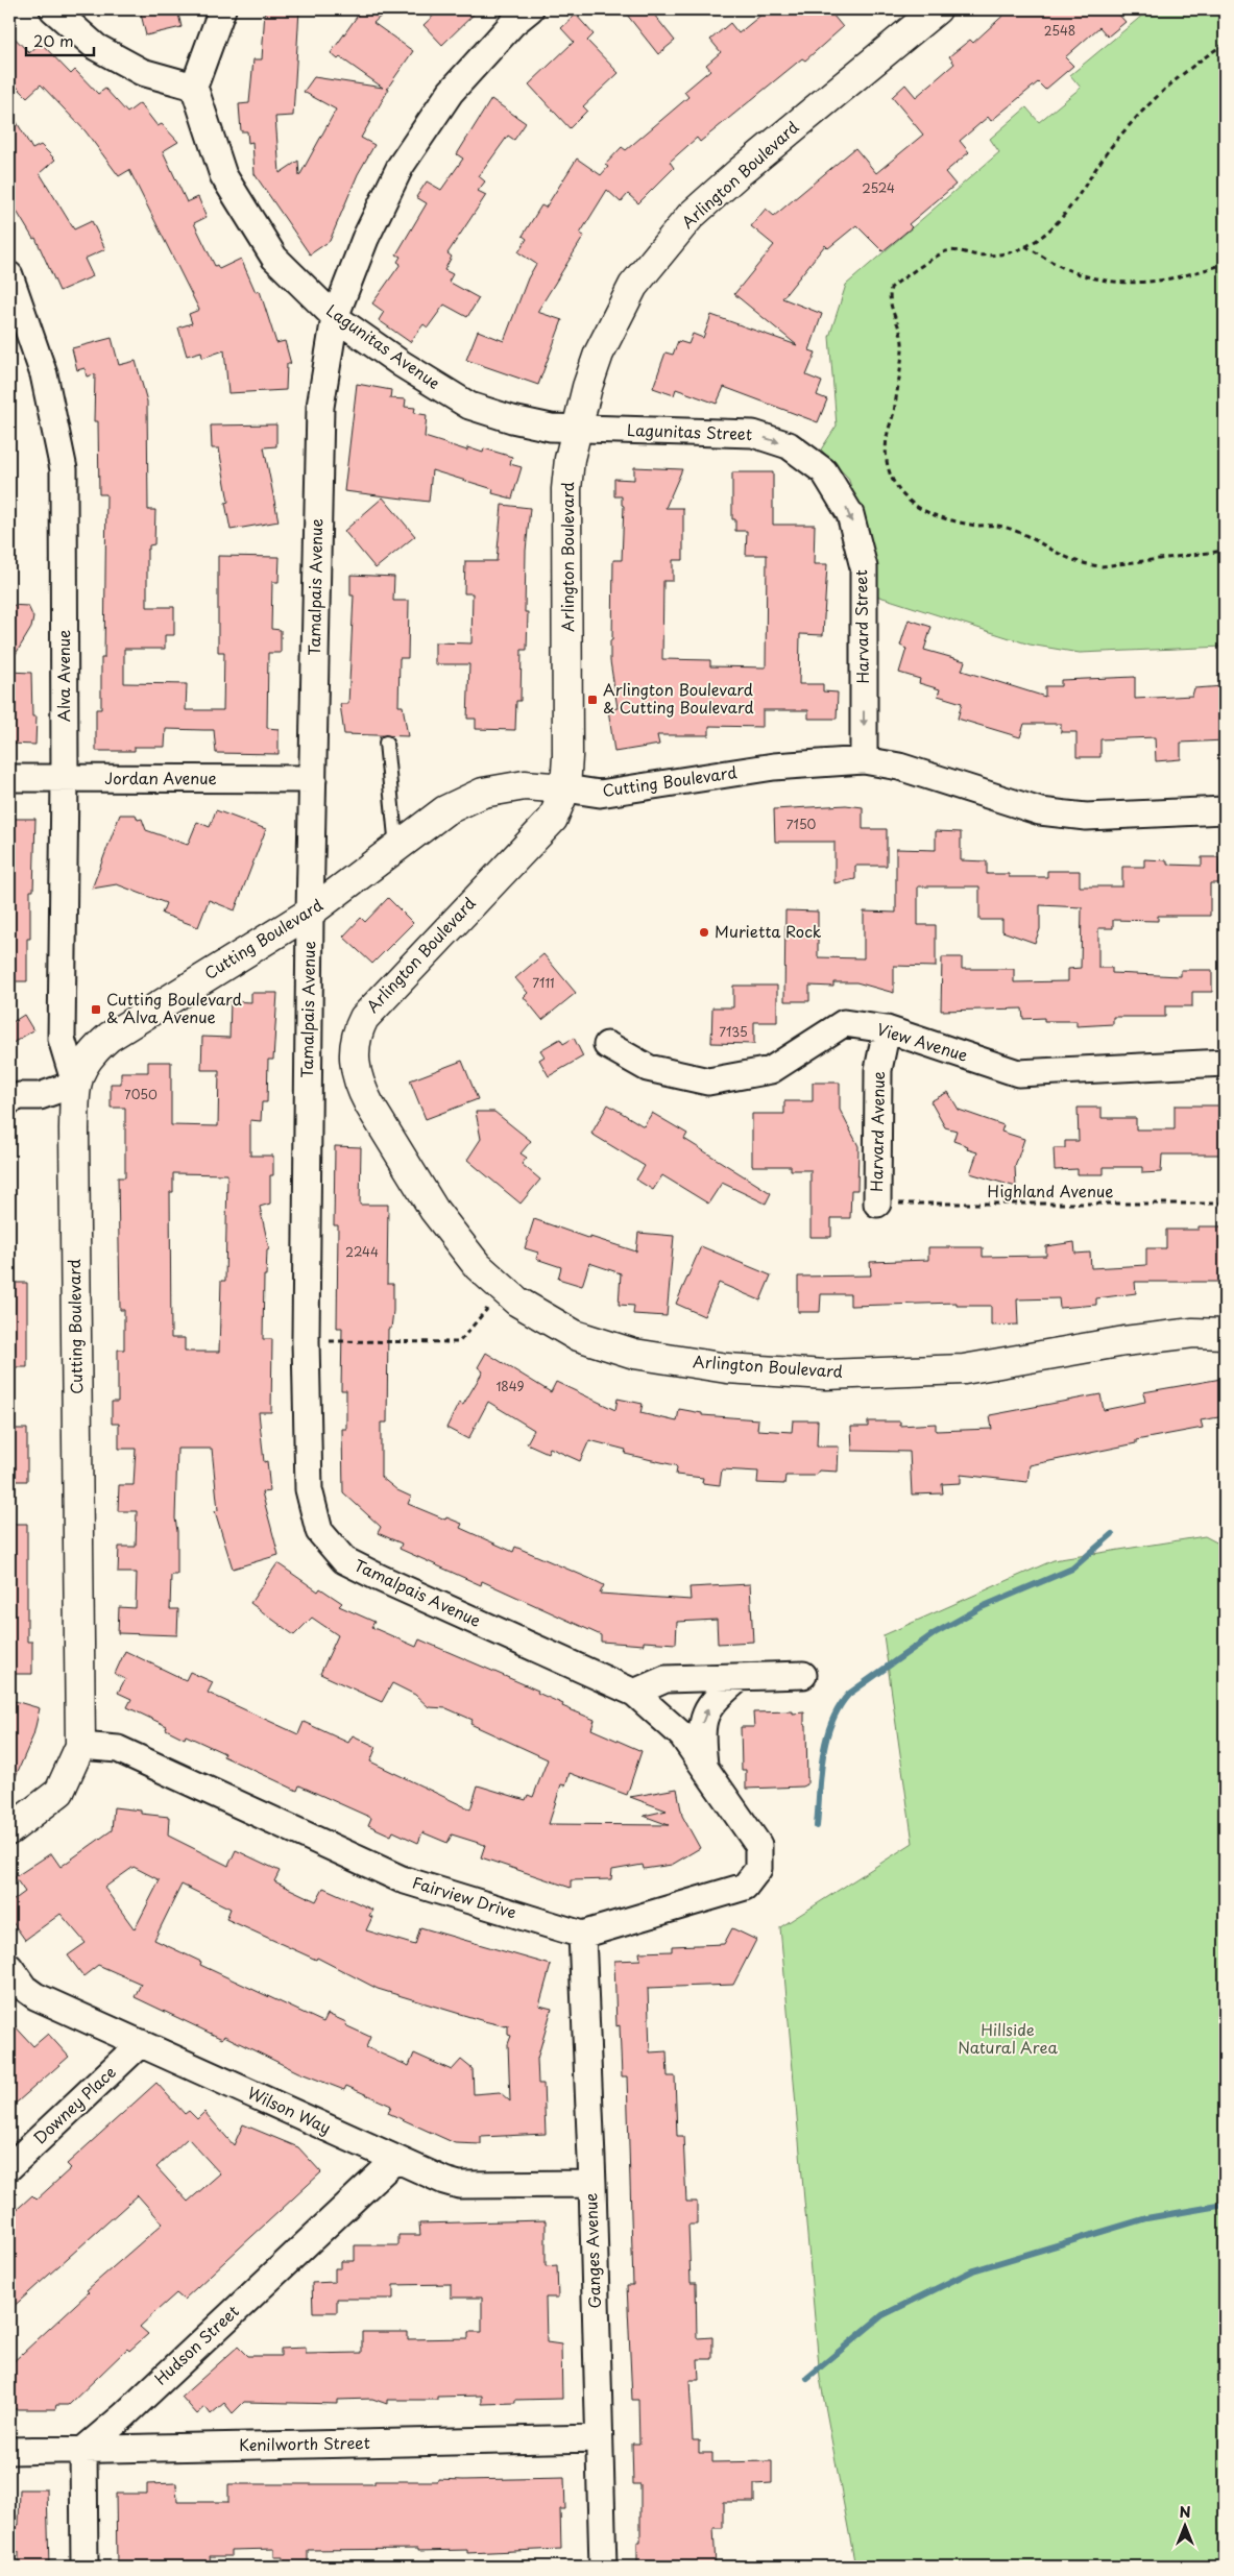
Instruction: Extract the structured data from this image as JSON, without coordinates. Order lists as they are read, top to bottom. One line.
{"streets":{"main road":["Arlington Boulevard","Cutting Boulevard"],"street":["Lagunitas Avenue","Lagunitas Street","Tamalpais Avenue","Harvard Street","Alva Avenue","Jordan Avenue","View Avenue","Harvard Avenue","Fairview Drive","Downey Place","Wilson Way","Ganges Avenue","Hudson Street","Kenilworth Street"],"path":["Highland Avenue"]},"crossings":[["Arlington Boulevard","Lagunitas Avenue"],["Arlington Boulevard","Lagunitas Street"],["Arlington Boulevard","Cutting Boulevard"],["Lagunitas Avenue","Lagunitas Street"],["Lagunitas Avenue","Tamalpais Avenue"],["Lagunitas Street","Harvard Street"],["Tamalpais Avenue","Jordan Avenue"],["Tamalpais Avenue","Cutting Boulevard"],["Harvard Street","Cutting Boulevard"],["Alva Avenue","Jordan Avenue"],["Alva Avenue","Cutting Boulevard"],["Cutting Boulevard","Fairview Drive"],["View Avenue","Harvard Avenue"],["Harvard Avenue","Highland Avenue"],["Fairview Drive","Ganges Avenue"],["Downey Place","Wilson Way"],["Wilson Way","Ganges Avenue"],["Wilson Way","Hudson Street"],["Ganges Avenue","Kenilworth Street"],["Hudson Street","Kenilworth Street"]],"one_way":["Lagunitas Street","Harvard Street"],"parks":["Hillside Natural Area"],"places":{"transit":["Arlington Boulevard & Cutting Boulevard","Cutting Boulevard & Alva Avenue"],"other":["Murietta Rock"]},"house_numbers":["2548","2524","7150","7111","7135","7050","2244","1849"],"scale_bar":"20 m","north":"top"}
